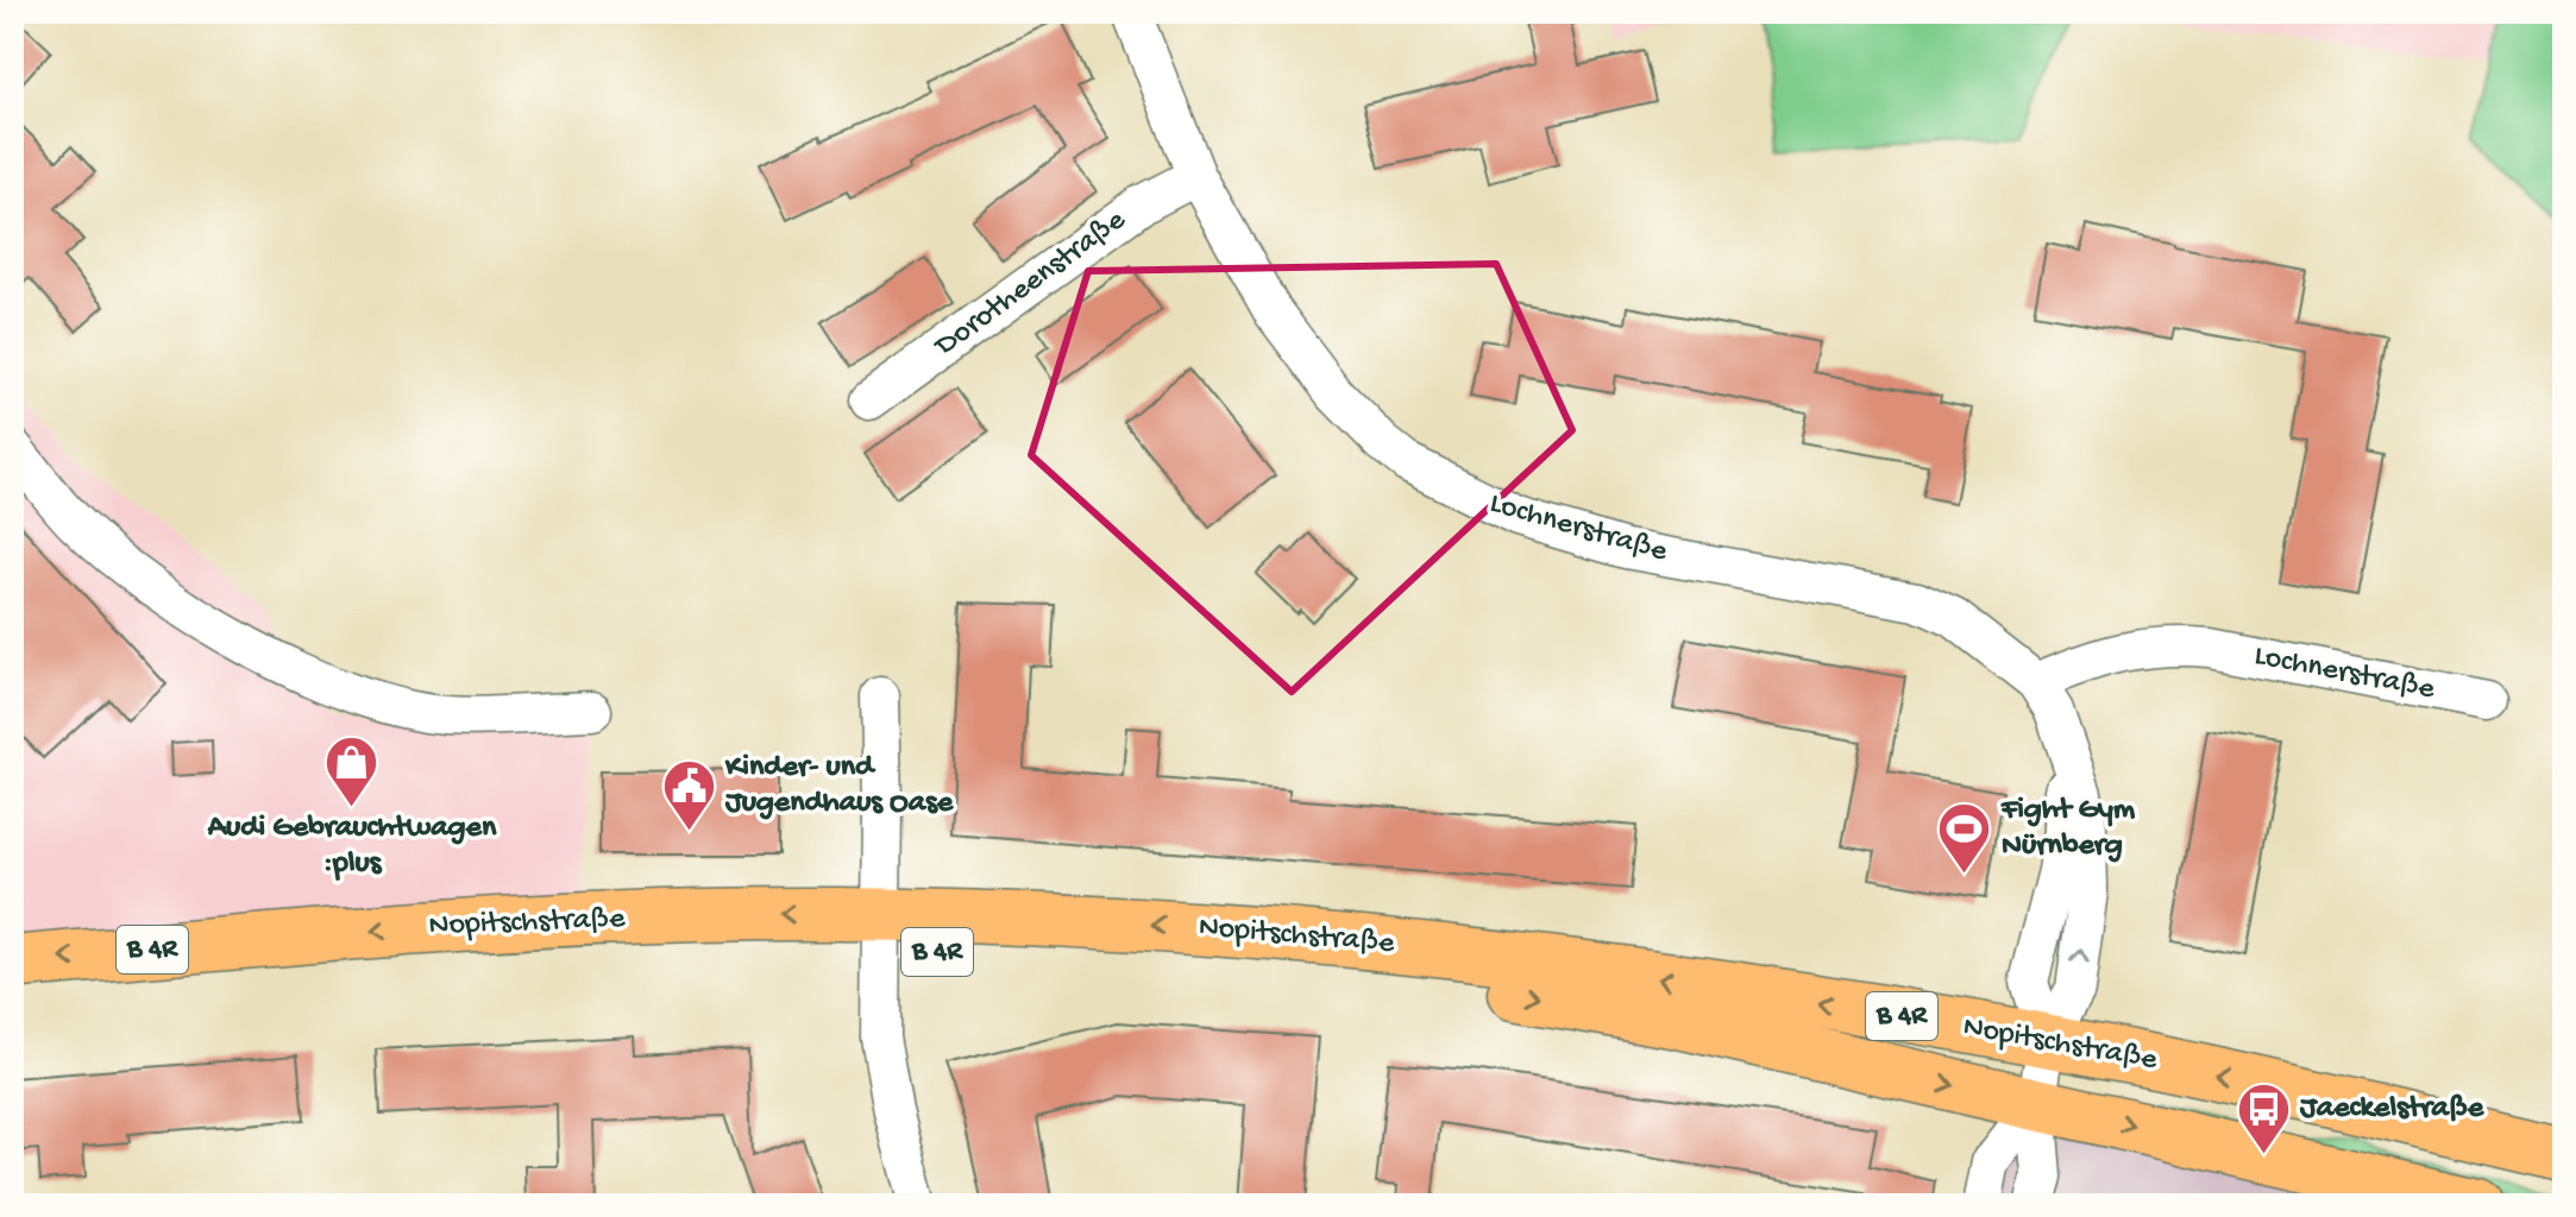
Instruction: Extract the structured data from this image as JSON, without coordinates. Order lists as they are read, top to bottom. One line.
{"streets":{"main road":["Nopitschstraße","B 4R"],"street":["Dorotheenstraße","Lochnerstraße"]},"crossings":[["Dorotheenstraße","Lochnerstraße"],["Lochnerstraße","Nopitschstraße"]],"places":{"shop":["Audi Gebrauchtwagen :plus"],"public building":["Kinder- und Jugendhaus Oase"],"sports":["Fight Gym Nürnberg"],"bus stop":["Jaeckelstraße"]}}
